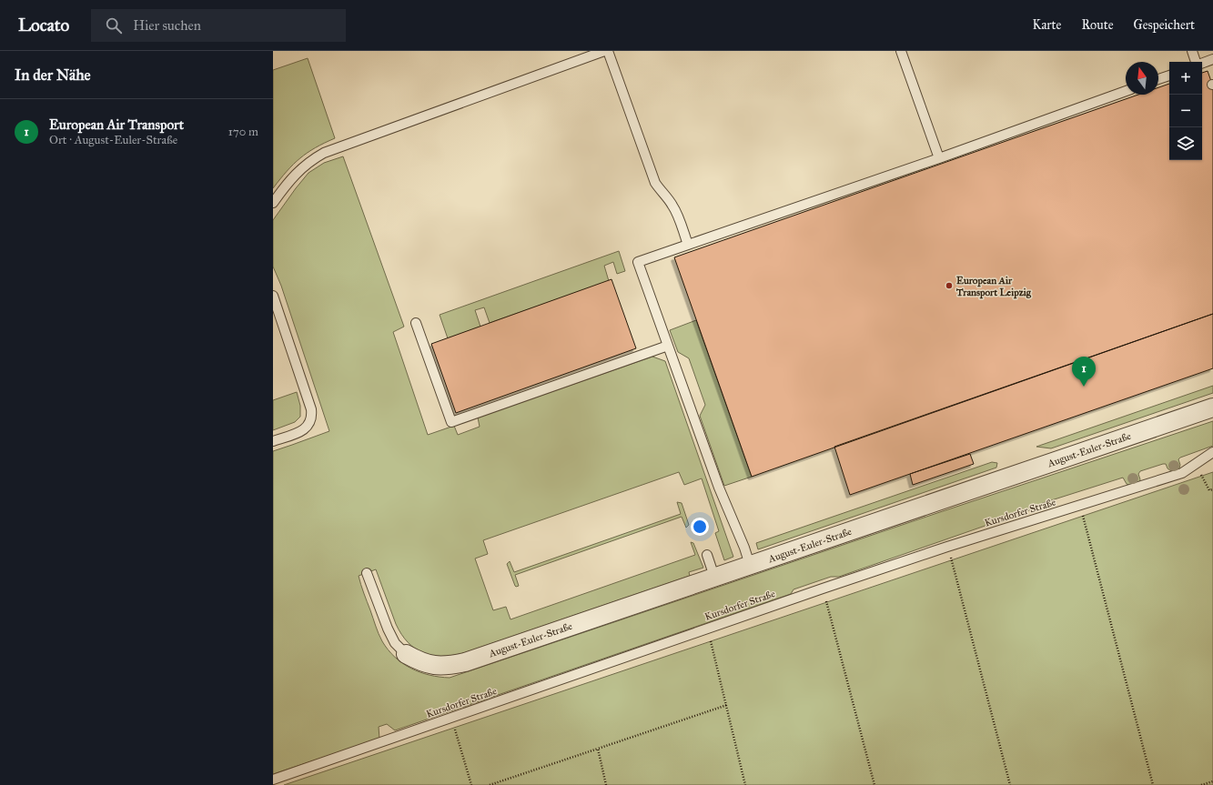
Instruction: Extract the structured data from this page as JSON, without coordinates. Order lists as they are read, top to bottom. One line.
{"streets":{"street":["August-Euler-Straße"],"lane":["Kursdorfer Straße"]},"places":["European Air Transport Leipzig"],"north":"top","page":{"header":"Locato","search":"Hier suchen","nav":["Karte","Route","Gespeichert"],"heading":"In der Nähe","map_buttons":["+","−"],"list":[{"mark":"1","name":"European Air Transport","note":"Ort · August-Euler-Straße","value":"170 m"}],"pins":"1"}}
